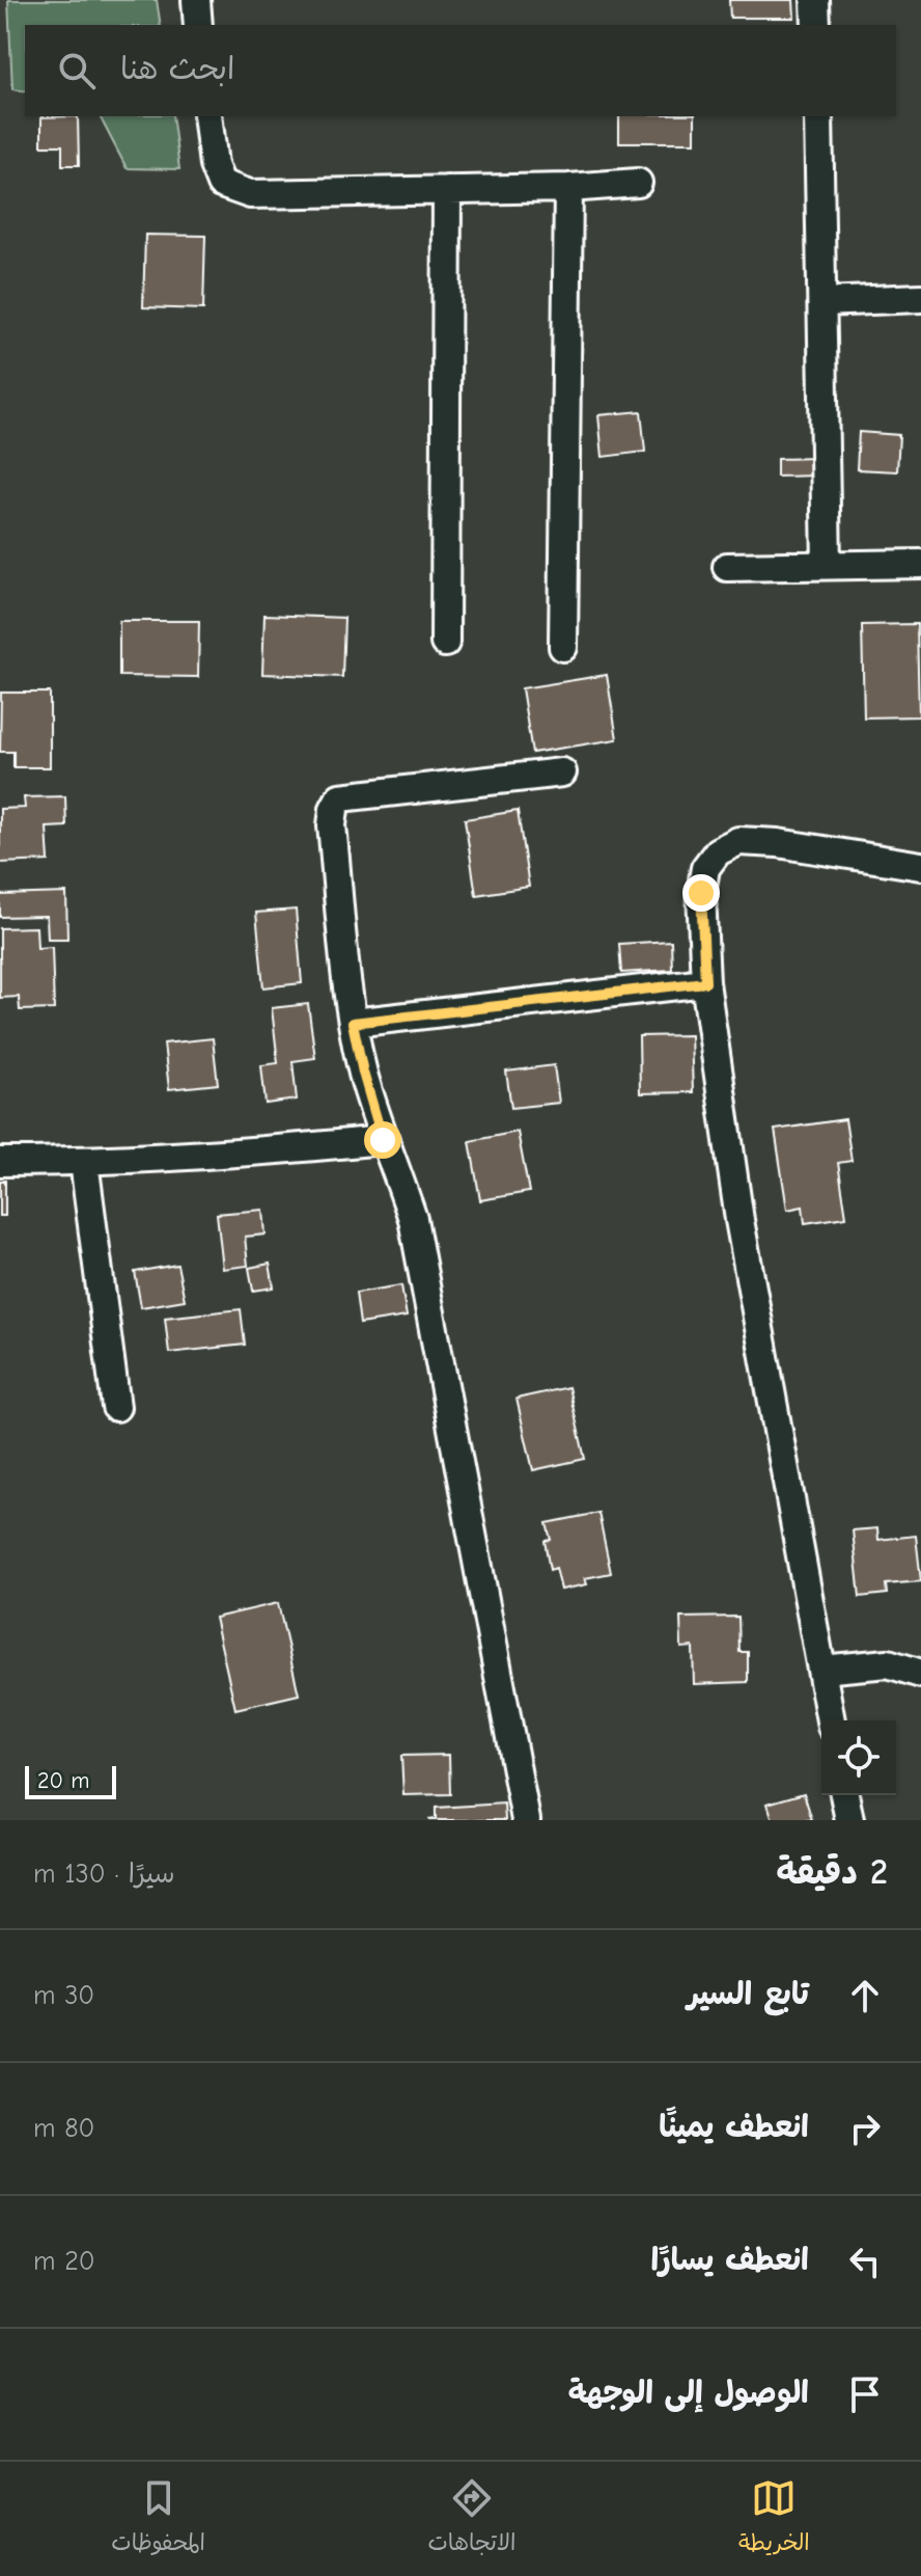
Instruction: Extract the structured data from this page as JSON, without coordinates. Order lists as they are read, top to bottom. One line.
{"scale_bar":"20 m","page":{"search":"ابحث هنا","scale":"20 m","heading":["2 دقيقة","سيرًا · 130 m"],"list":[["تابع السير","30 m"],["انعطف يمينًا","80 m"],["انعطف يسارًا","20 m"],"الوصول إلى الوجهة"],"nav":["الخريطة","الاتجاهات","المحفوظات"]}}
